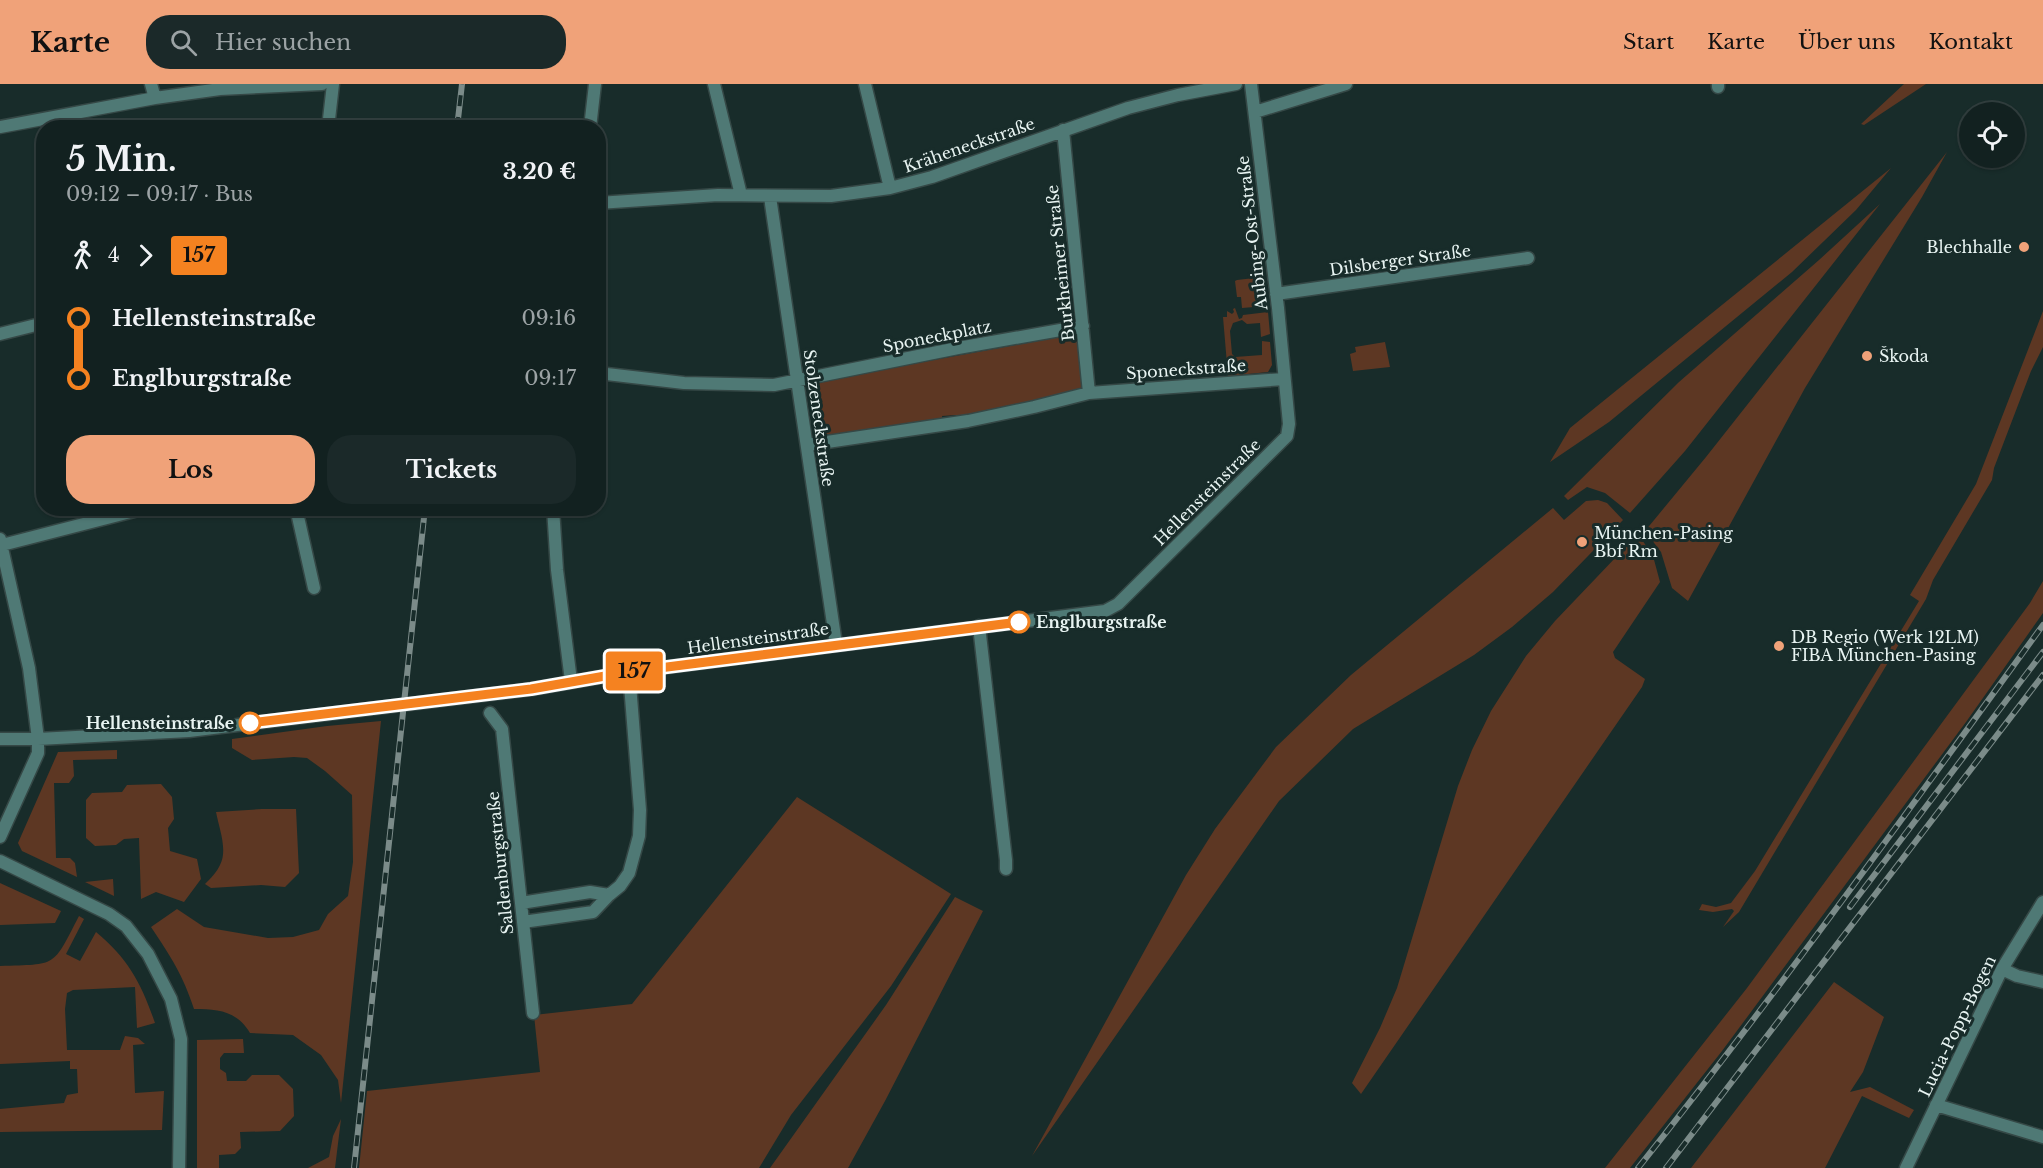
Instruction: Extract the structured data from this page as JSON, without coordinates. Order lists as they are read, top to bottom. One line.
{"streets":{"street":["Kräheneckstraße","Aubing-Ost-Straße","Dilsberger Straße","Burkheimer Straße","Sponeckplatz","Sponeckstraße","Stolzeneckstraße","Hellensteinstraße","Saldenburgstraße","Lucia-Popp-Bogen"]},"crossings":[["Kräheneckstraße","Burkheimer Straße"],["Kräheneckstraße","Stolzeneckstraße"],["Aubing-Ost-Straße","Dilsberger Straße"],["Aubing-Ost-Straße","Sponeckstraße"],["Aubing-Ost-Straße","Hellensteinstraße"],["Burkheimer Straße","Sponeckplatz"],["Burkheimer Straße","Sponeckstraße"],["Sponeckplatz","Stolzeneckstraße"],["Sponeckstraße","Hellensteinstraße"],["Stolzeneckstraße","Hellensteinstraße"]],"places":["Blechhalle","Škoda","München-Pasing Bbf Rm","Englburgstraße","DB Regio (Werk 12LM) FIBA München-Pasing","Hellensteinstraße"],"lines":["bus line 157"],"page":{"header":"Karte","search":"Hier suchen","nav":["Start","Karte","Über uns","Kontakt"],"on_map":"157","heading":["5 Min.","09:12 – 09:17 · Bus","3.20 €"],"legs":["4","157"],"list":[{"name":"Hellensteinstraße","value":"09:16"},{"name":"Englburgstraße","value":"09:17"}],"buttons":["Los","Tickets"]}}
